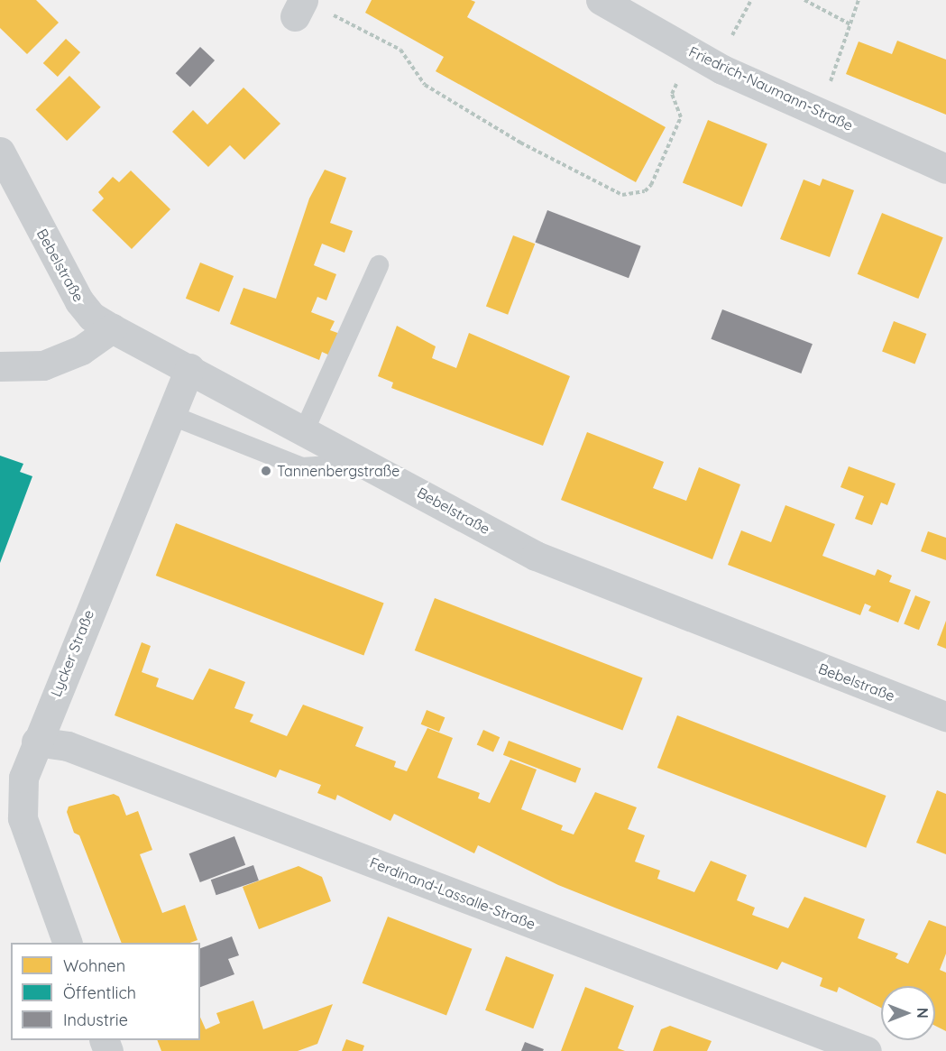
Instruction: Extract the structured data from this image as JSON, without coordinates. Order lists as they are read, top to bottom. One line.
{"streets":{"street":["Friedrich-Naumann-Straße","Bebelstraße","Lycker Straße","Ferdinand-Lassalle-Straße"]},"crossings":[["Bebelstraße","Lycker Straße"],["Lycker Straße","Ferdinand-Lassalle-Straße"]],"places":["Tannenbergstraße"],"legend":["Wohnen","Öffentlich","Industrie"],"north":"right"}
